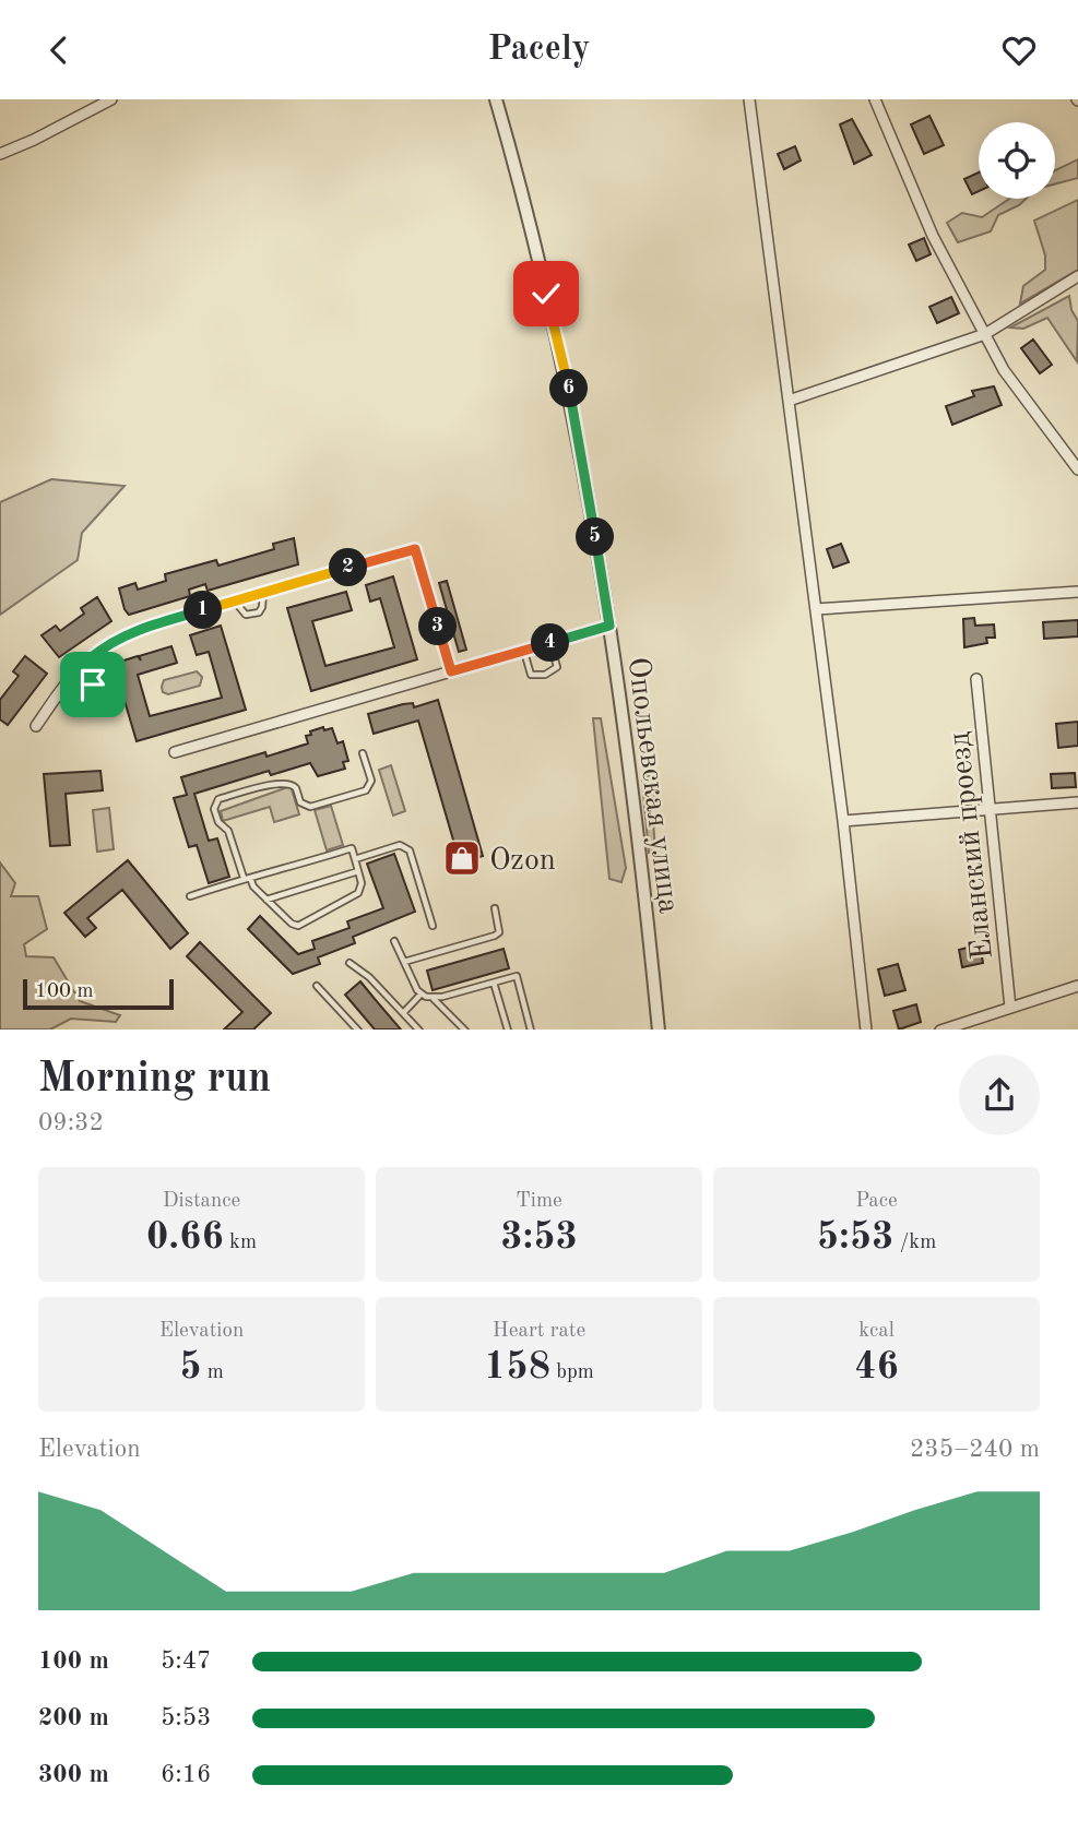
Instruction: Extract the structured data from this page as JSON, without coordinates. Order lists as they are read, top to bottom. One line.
{"streets":{"street":["Опольевская улица","Еланский проезд"]},"places":{"shop":["Ozon"]},"scale_bar":"100 m","page":{"header":"Pacely","pins":["6","5","2","1","3","4"],"scale":"100 m","heading":["Morning run","09:32"],"stats":[["Distance","0.66 km"],["Time","3:53"],["Pace","5:53 /km"],["Elevation","5 m"],["Heart rate","158 bpm"],["kcal","46"]],"chart":["Elevation","235–240 m"],"list":[{"name":"100 m","note":"5:47"},{"name":"200 m","note":"5:53"},{"name":"300 m","note":"6:16"}]}}
